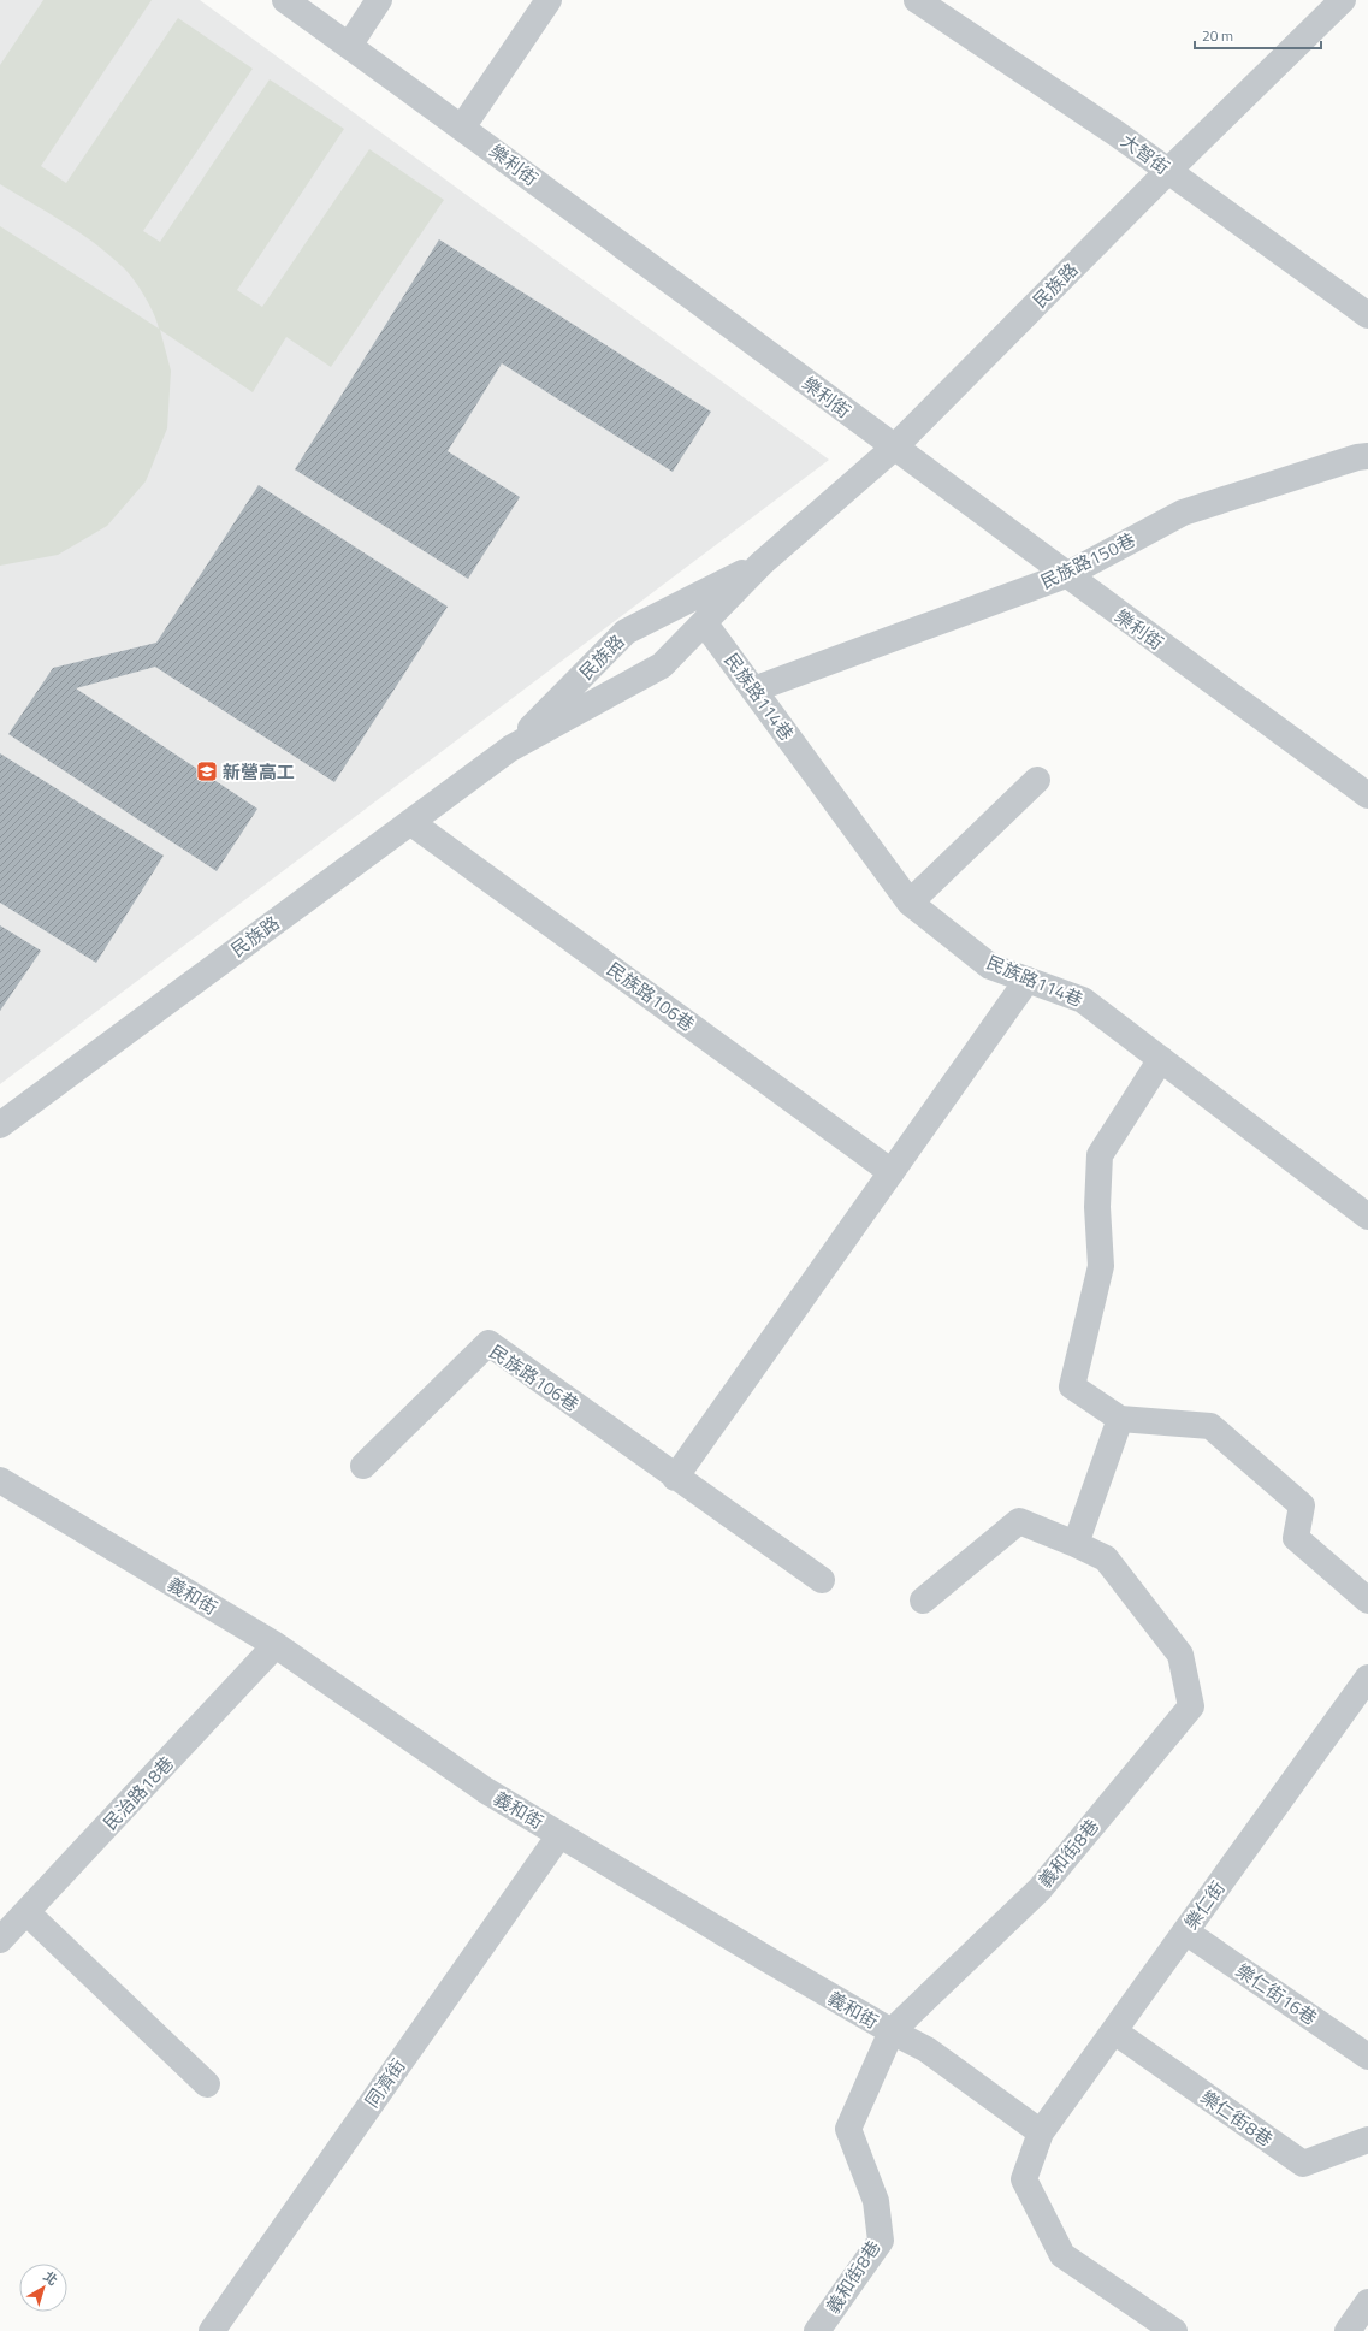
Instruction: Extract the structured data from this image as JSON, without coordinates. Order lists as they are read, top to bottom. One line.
{"streets":{"street":["大智街","樂利街","民族路","民族路150巷","民族路114巷","民族路106巷","義和街","民治路18巷","義和街8巷","樂仁街","樂仁街16巷","同濟街","樂仁街8巷"]},"crossings":[["大智街","民族路"],["樂利街","民族路"],["樂利街","民族路150巷"],["民族路","民族路114巷"],["民族路","民族路106巷"],["民族路150巷","民族路114巷"],["義和街","民治路18巷"],["義和街","義和街8巷"],["義和街","樂仁街"],["義和街","同濟街"],["樂仁街","樂仁街16巷"],["樂仁街","樂仁街8巷"]],"places":{"school or university":["新營高工"]},"scale_bar":"20 m","north":"top right"}
